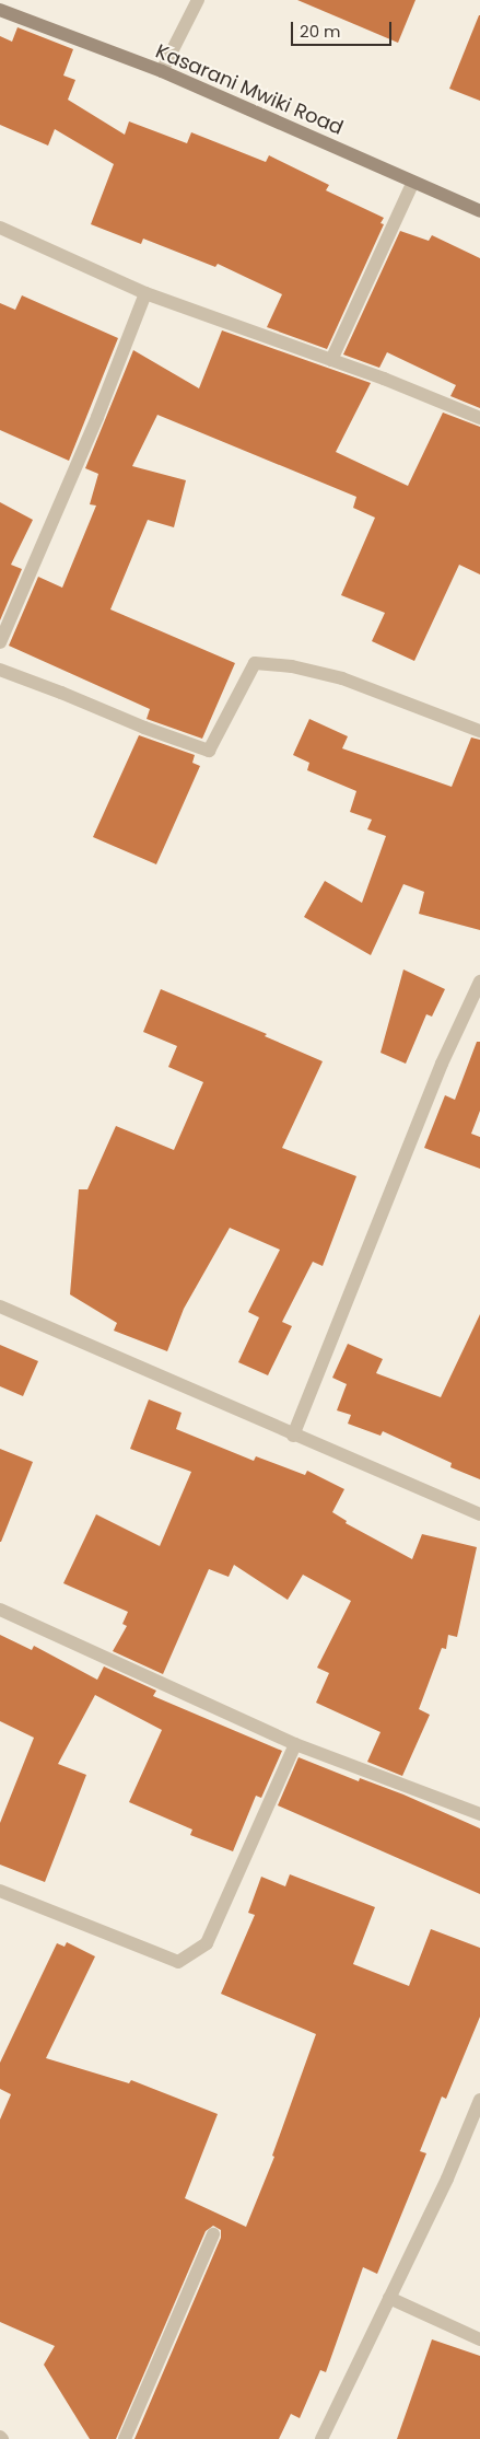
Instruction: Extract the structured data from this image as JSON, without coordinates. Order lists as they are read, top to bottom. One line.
{"streets":{"main road":["Kasarani Mwiki Road"]},"scale_bar":"20 m"}
